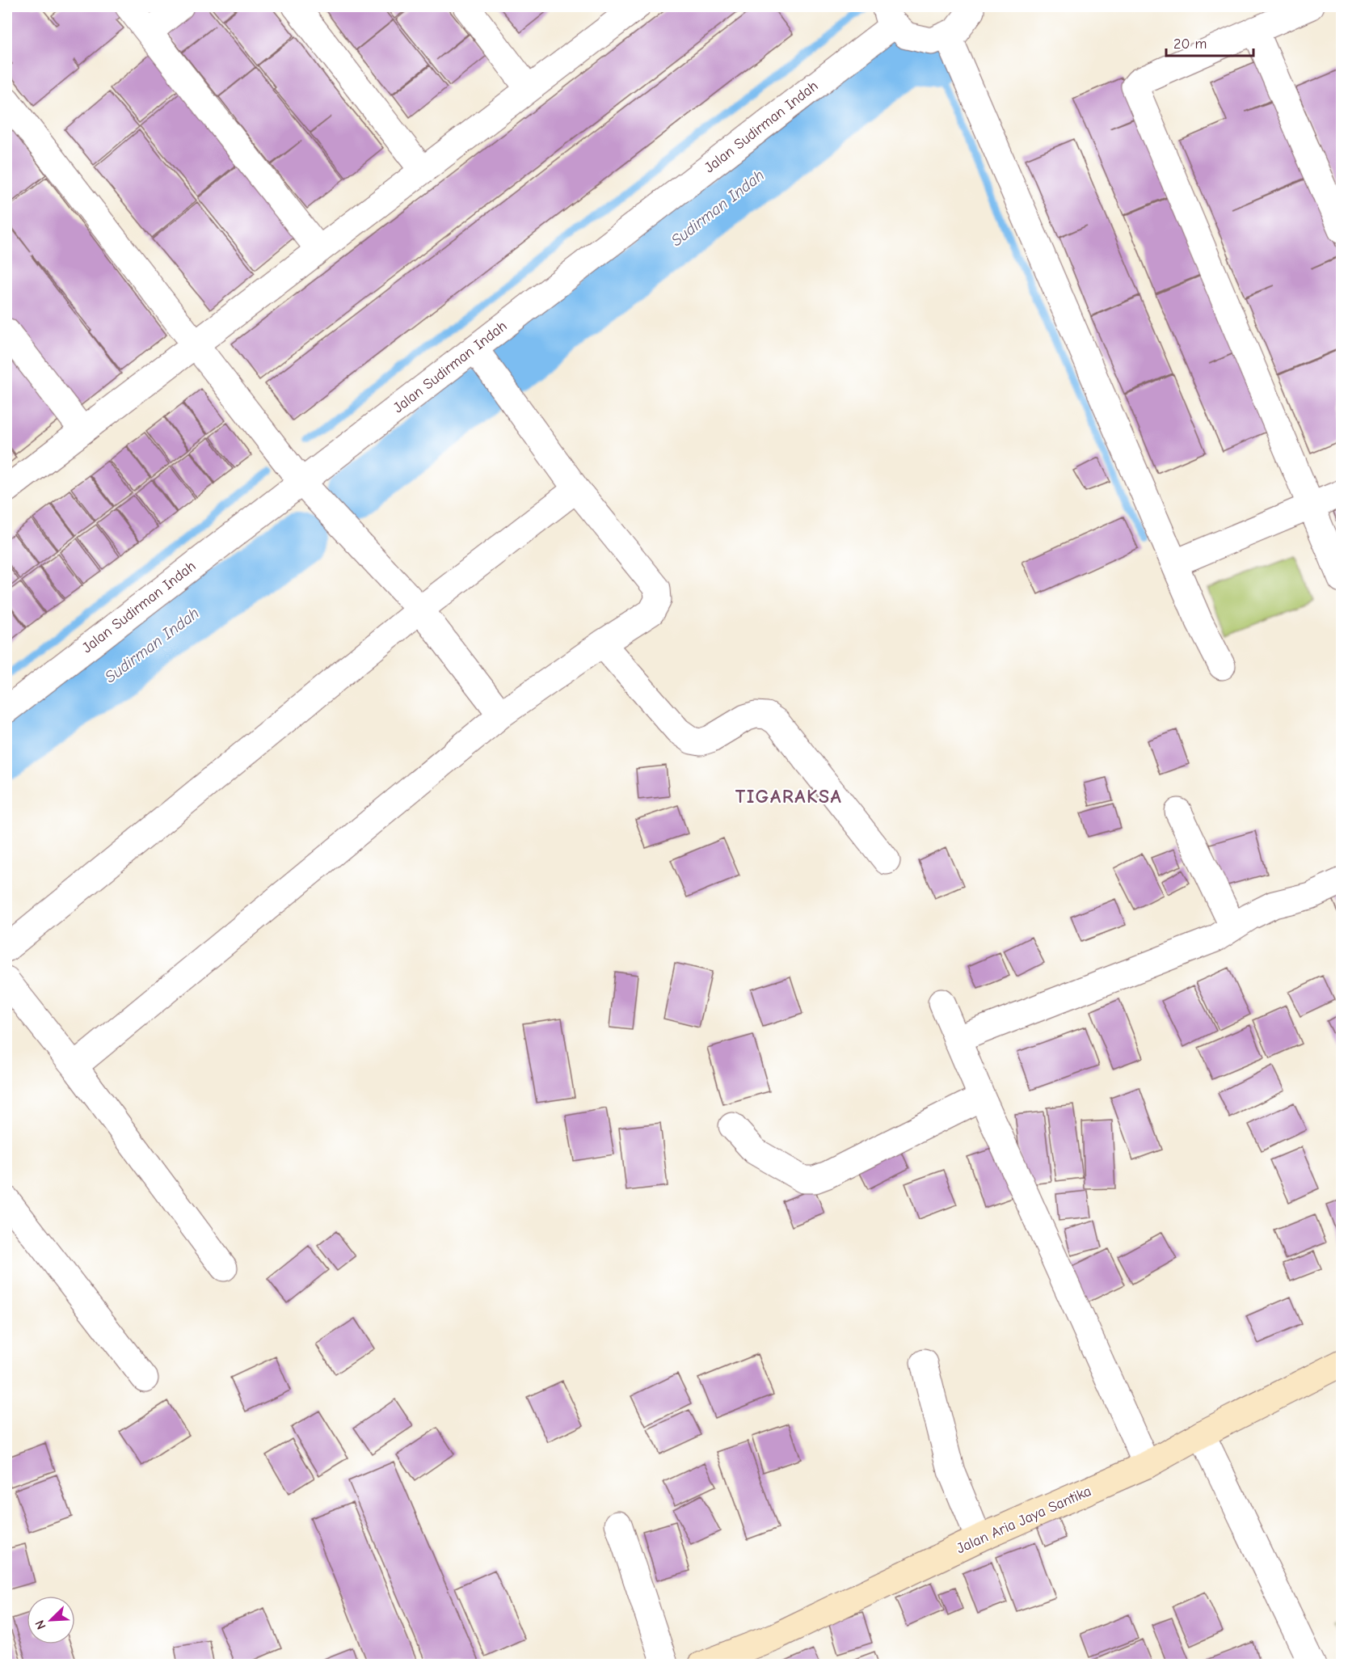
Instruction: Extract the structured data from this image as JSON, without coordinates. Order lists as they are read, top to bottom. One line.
{"streets":{"street":["Jalan Sudirman Indah","Jalan Aria Jaya Santika"]},"districts":["TIGARAKSA"],"water":["Sudirman Indah"],"scale_bar":"20 m","north":"bottom left"}
